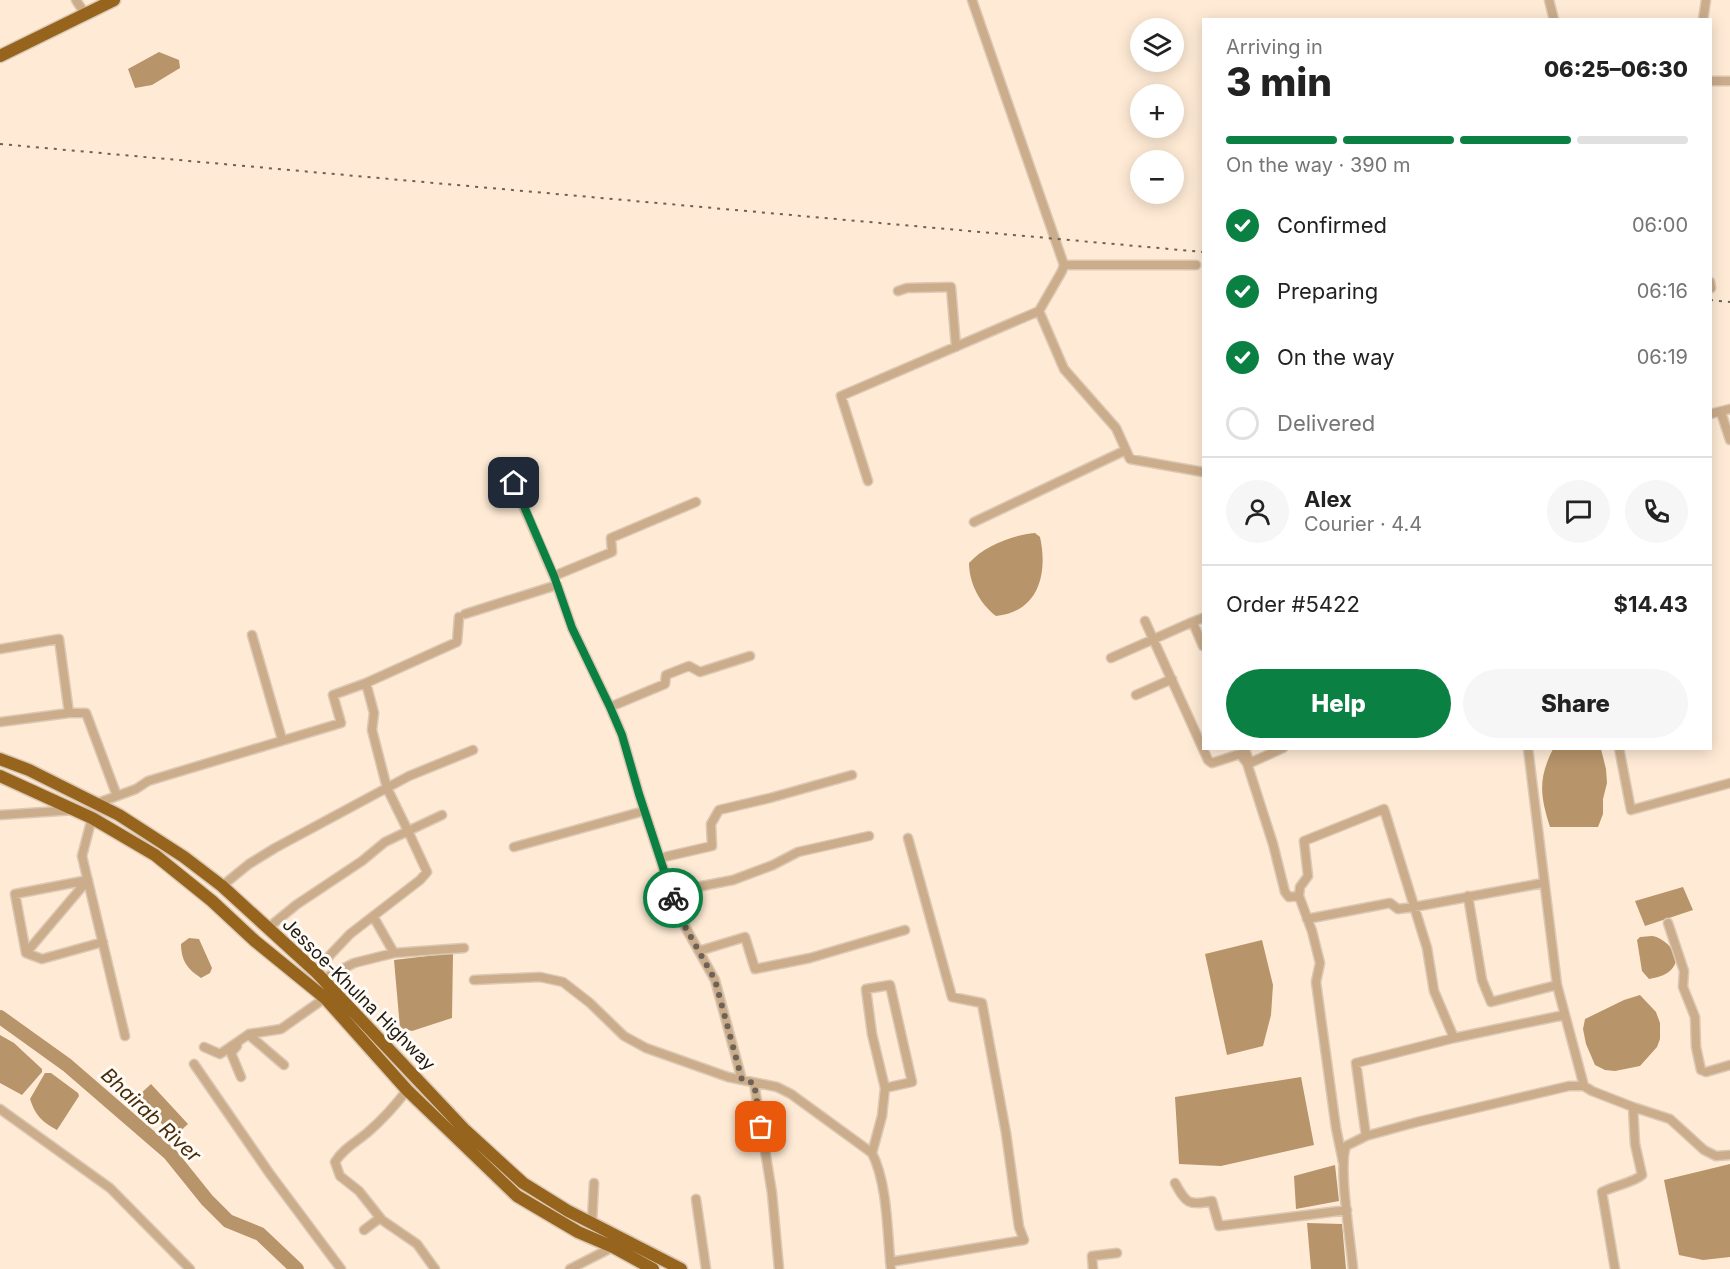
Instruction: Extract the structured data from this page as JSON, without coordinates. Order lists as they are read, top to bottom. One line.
{"streets":{"highway":["Jessoe-Khulna Highway"]},"water":["Bhairab River"],"page":{"map_buttons":["+","−"],"heading":["3 min","Arriving in","06:25–06:30"],"panel":["Alex","Courier · 4.4","Order #5422","$14.43"],"bar":"On the way · 390 m","list":[["Confirmed","06:00"],["Preparing","06:16"],["On the way","06:19"],"Delivered"],"buttons":["Help","Share"]}}
